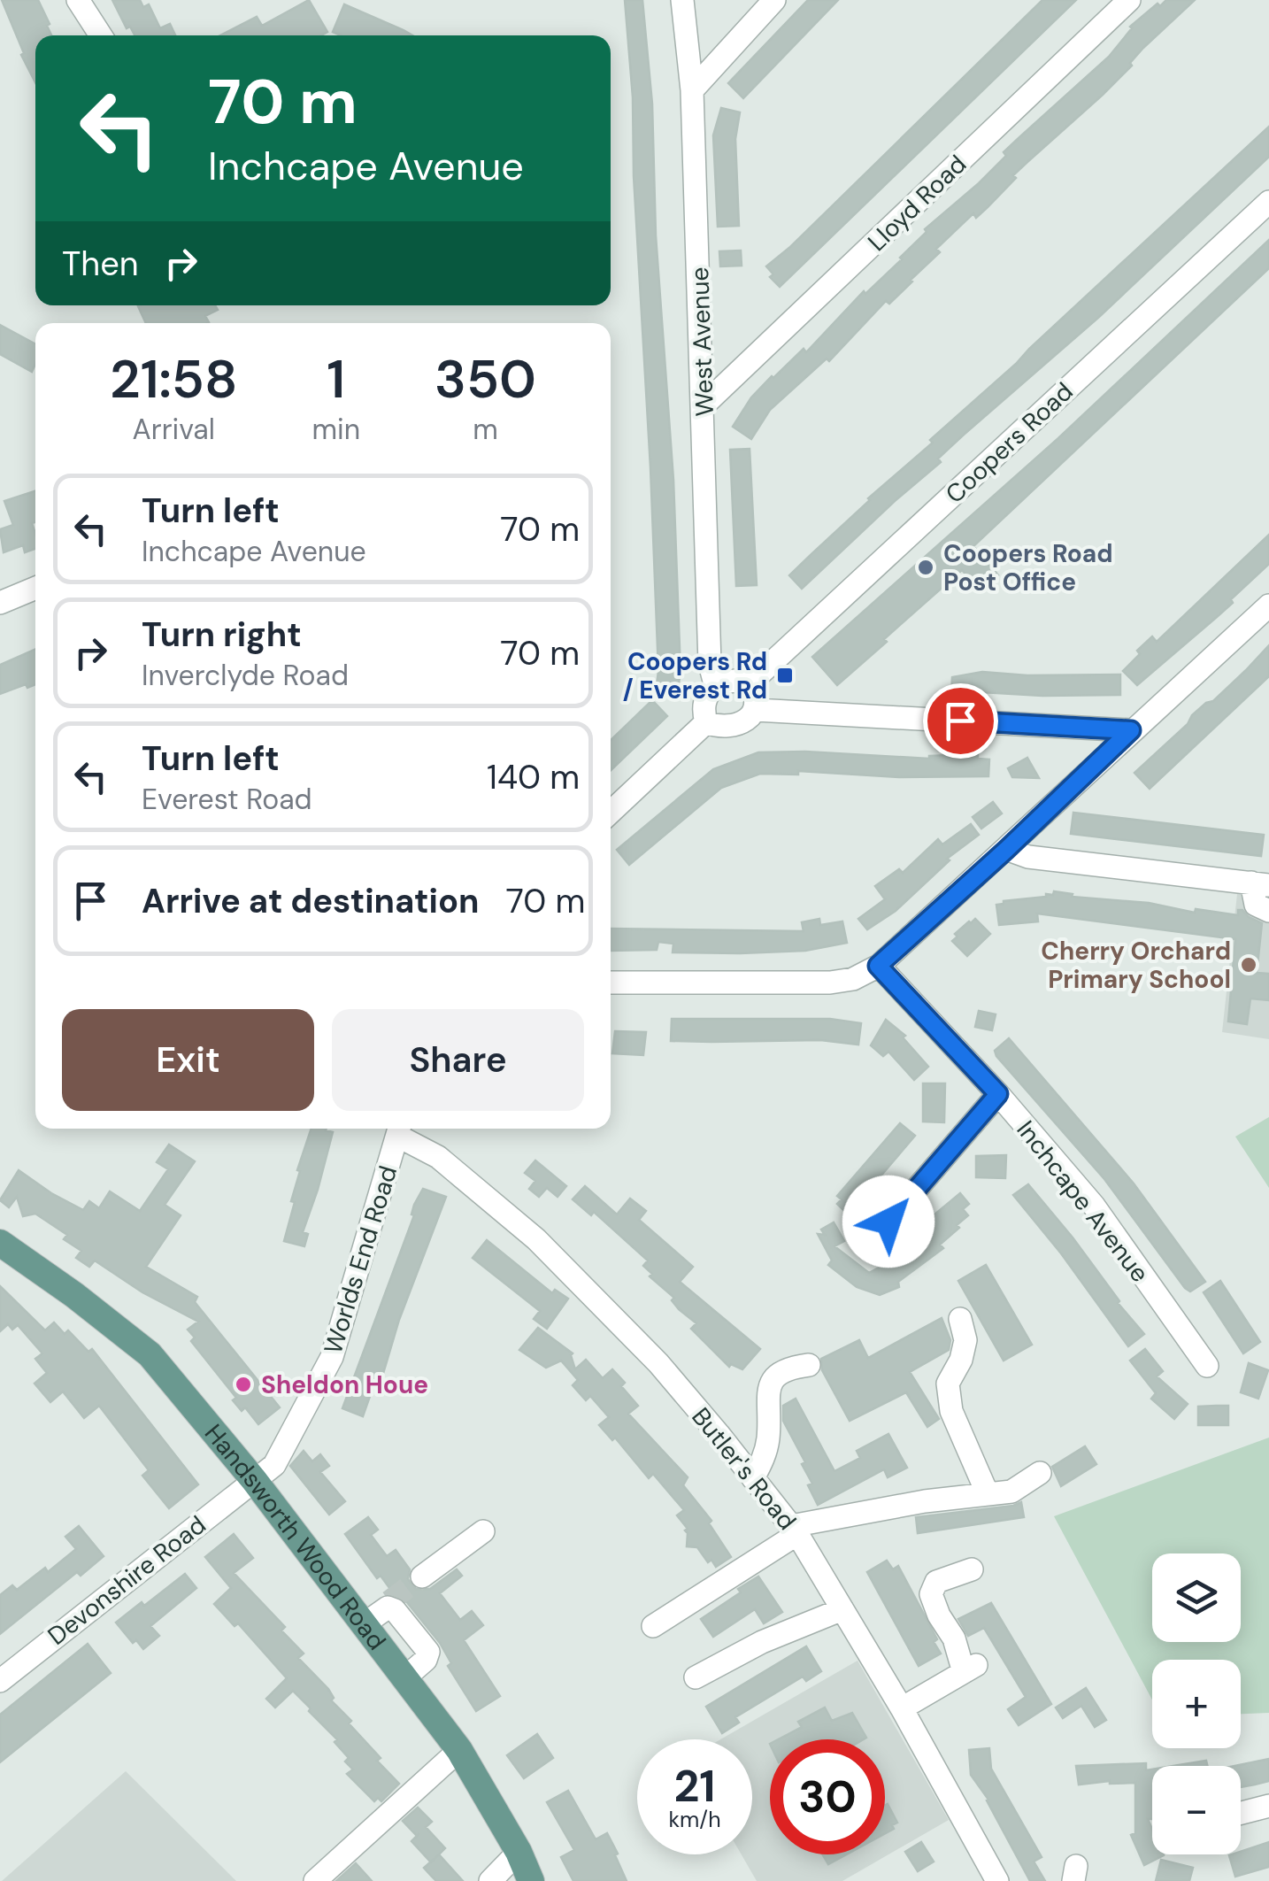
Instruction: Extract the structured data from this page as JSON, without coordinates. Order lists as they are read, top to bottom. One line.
{"streets":{"main road":["Handsworth Wood Road"],"street":["Lloyd Road","West Avenue","Coopers Road","Inchcape Avenue","Worlds End Road","Butler's Road","Devonshire Road"]},"crossings":[["Lloyd Road","West Avenue"],["West Avenue","Coopers Road"],["Worlds End Road","Butler's Road"],["Worlds End Road","Handsworth Wood Road"],["Worlds End Road","Devonshire Road"],["Handsworth Wood Road","Devonshire Road"]],"places":{"other":["Coopers Road Post Office","Cherry Orchard Primary School","Sheldon Houe"],"transit":["Coopers Rd / Everest Rd"]},"page":{"turn":["70 m","Inchcape Avenue"],"then":"Then","eta":["21:58","Arrival","1","min","350","m"],"list":[{"name":"Turn left","note":"Inchcape Avenue","value":"70 m"},{"name":"Turn right","note":"Inverclyde Road","value":"70 m"},{"name":"Turn left","note":"Everest Road","value":"140 m"},{"name":"Arrive at destination","value":"70 m"}],"buttons":["Exit","Share"],"map_buttons":["+","−"],"speed":"21 km/h","limit":"30"}}
